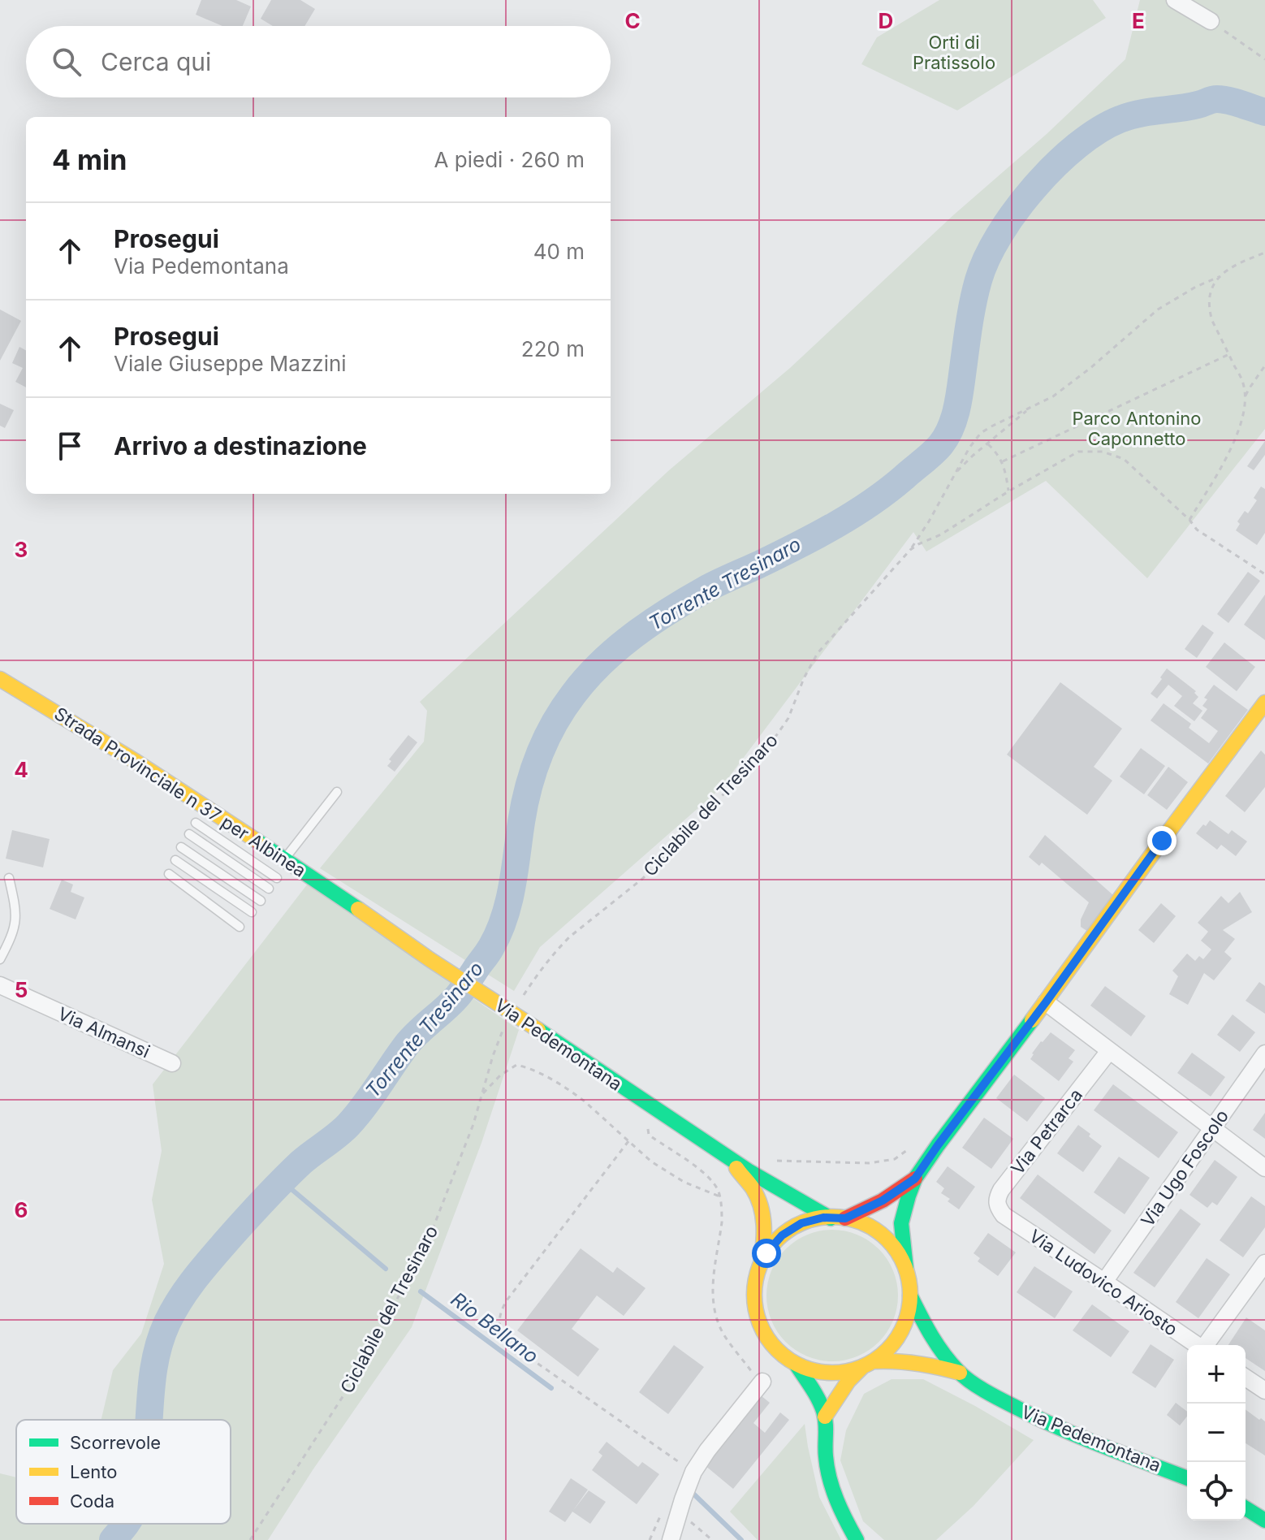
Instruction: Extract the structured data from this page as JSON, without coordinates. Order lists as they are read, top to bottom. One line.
{"streets":{"main road":["Strada Provinciale n 37 per Albinea","Via Pedemontana"],"street":["Via Almansi","Via Petrarca","Via Ugo Foscolo","Via Ludovico Ariosto"],"path":["Ciclabile del Tresinaro"]},"crossings":[["Strada Provinciale n 37 per Albinea","Via Pedemontana"],["Via Petrarca","Via Ludovico Ariosto"],["Via Ugo Foscolo","Via Ludovico Ariosto"]],"water":["Torrente Tresinaro","Rio Bellano"],"parks":["Orti di Pratissolo","Parco Antonino Caponnetto"],"legend":["Scorrevole","Lento","Coda"],"page":{"search":"Cerca qui","heading":["4 min","A piedi · 260 m"],"list":[["Prosegui","Via Pedemontana","40 m"],["Prosegui","Viale Giuseppe Mazzini","220 m"],"Arrivo a destinazione"],"map_buttons":["+","−"]},"grid":{"columns":["C","D","E"],"rows":["3","4","5","6"]}}
